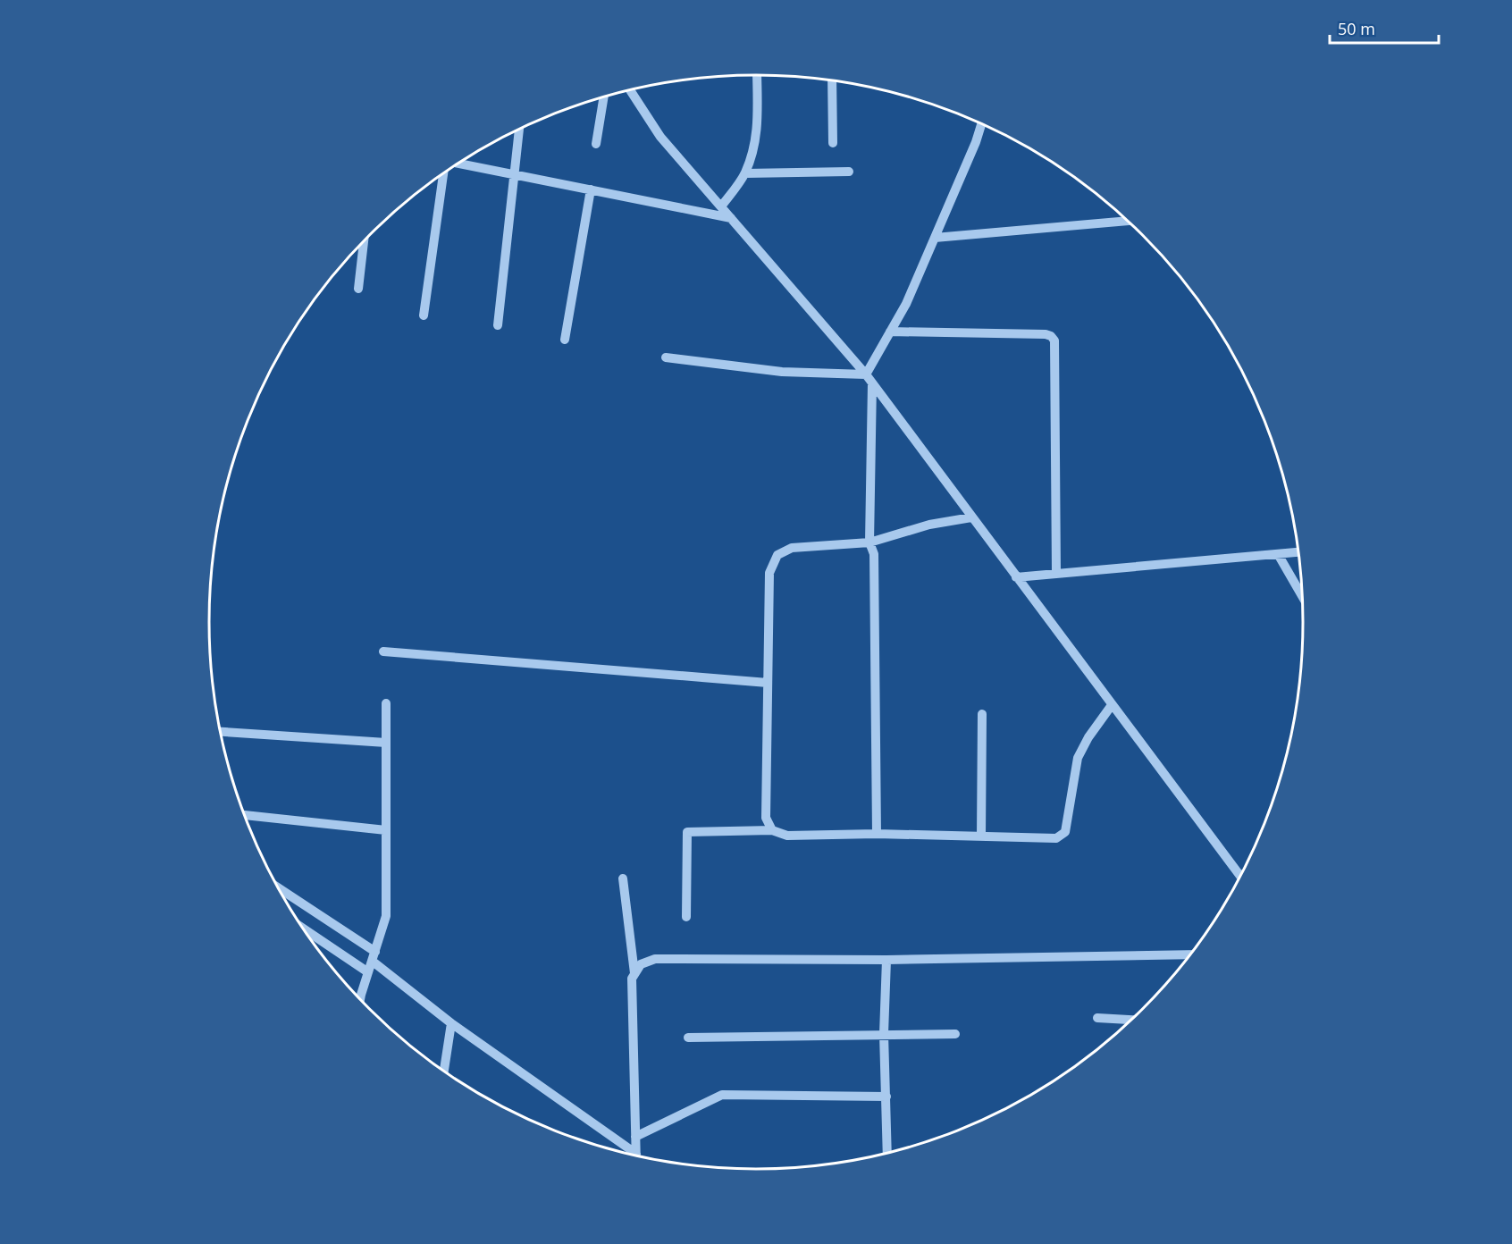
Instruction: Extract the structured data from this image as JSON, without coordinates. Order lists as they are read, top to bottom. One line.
{"scale_bar":"50 m"}
